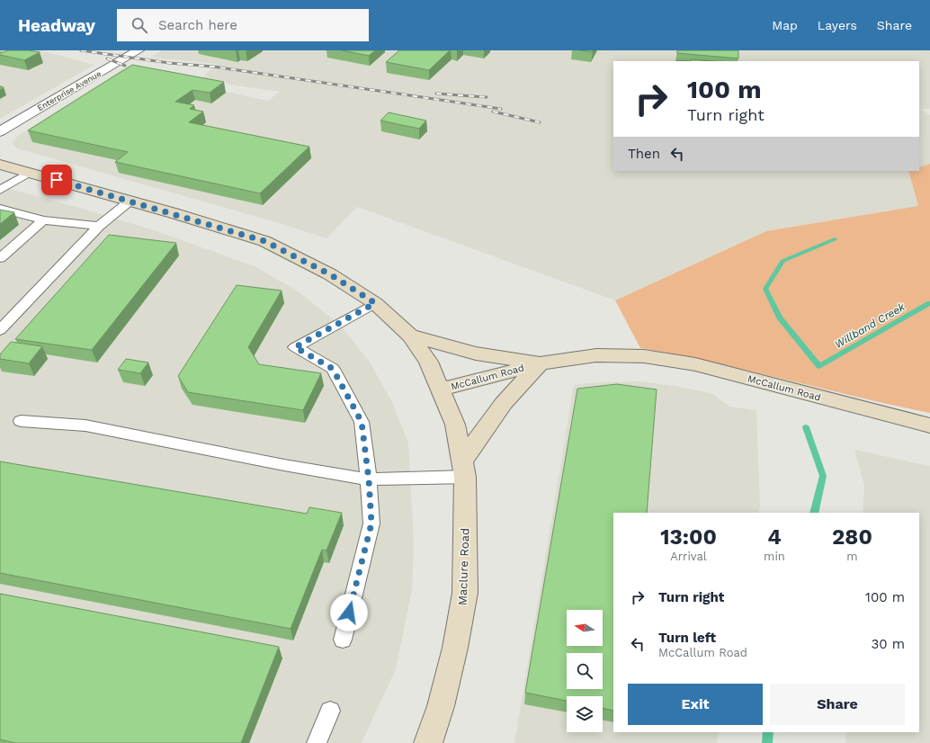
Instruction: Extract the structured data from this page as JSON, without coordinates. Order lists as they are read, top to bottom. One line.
{"streets":{"main road":["McCallum Road","Maclure Road"],"street":["Enterprise Avenue"]},"crossings":[["McCallum Road","Maclure Road"]],"water":["Willband Creek"],"north":"left","page":{"header":"Headway","search":"Search here","nav":["Map","Layers","Share"],"turn":["100 m","Turn right"],"then":"Then","eta":["13:00","Arrival","4","min","280","m"],"list":[{"name":"Turn right","value":"100 m"},{"name":"Turn left","note":"McCallum Road","value":"30 m"}],"buttons":["Exit","Share"]}}
